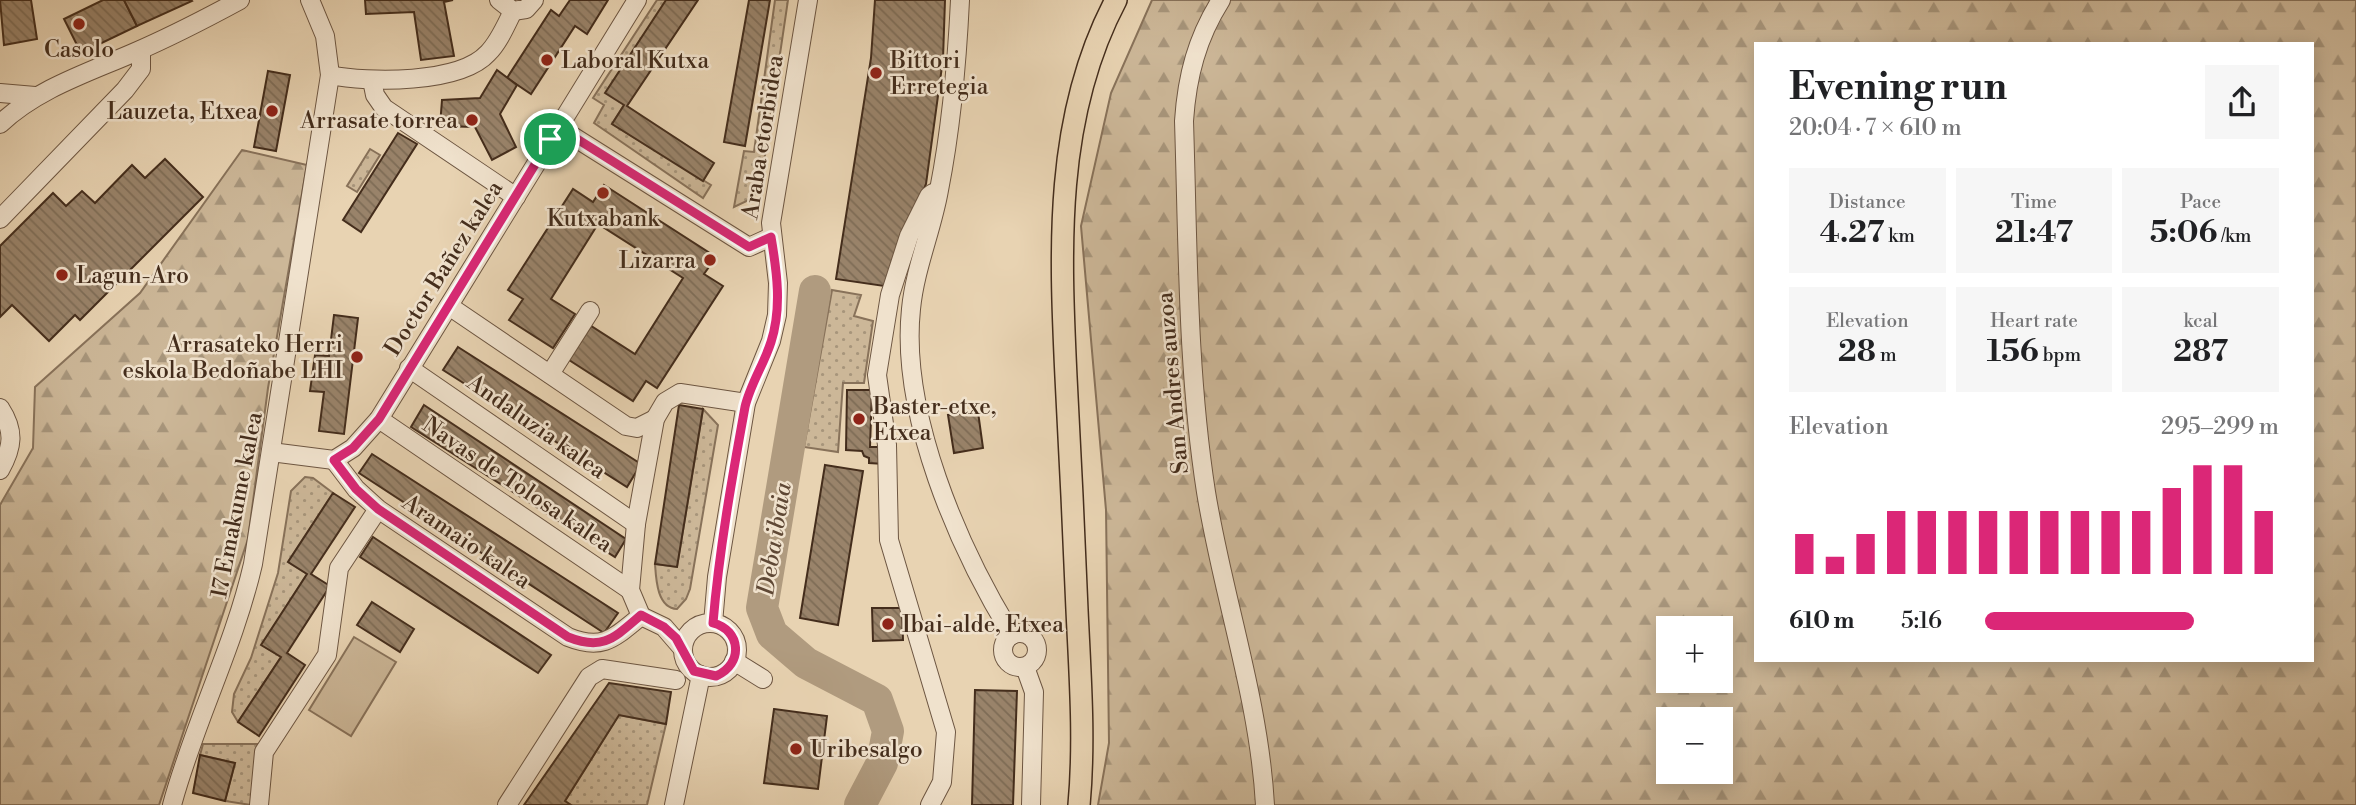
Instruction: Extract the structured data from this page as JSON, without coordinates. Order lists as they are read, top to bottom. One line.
{"streets":{"street":["Araba etorbidea","Doctor Bañez kalea","San Andres auzoa","Andaluzia kalea","Navas de Tolosa kalea","17 Emakume kalea","Aramaio kalea"]},"crossings":[["Doctor Bañez kalea","Andaluzia kalea"],["Doctor Bañez kalea","Navas de Tolosa kalea"],["Doctor Bañez kalea","Aramaio kalea"]],"water":["Deba ibaia"],"places":["Casolo","Laboral Kutxa","Bittori Erretegia","Lauzeta, Etxea","Arrasate torrea","Kutxabank","Lizarra","Lagun-Aro","Arrasateko Herri eskola Bedoñabe LHI","Baster-etxe, Etxea","Ibai-alde, Etxea","Uribesalgo"],"page":{"heading":["Evening run","20:04 · 7 × 610 m"],"stats":[["Distance","4.27 km"],["Time","21:47"],["Pace","5:06 /km"],["Elevation","28 m"],["Heart rate","156 bpm"],["kcal","287"]],"chart":["Elevation","295–299 m"],"list":[{"name":"610 m","note":"5:16"}],"map_buttons":["+","−"]}}
